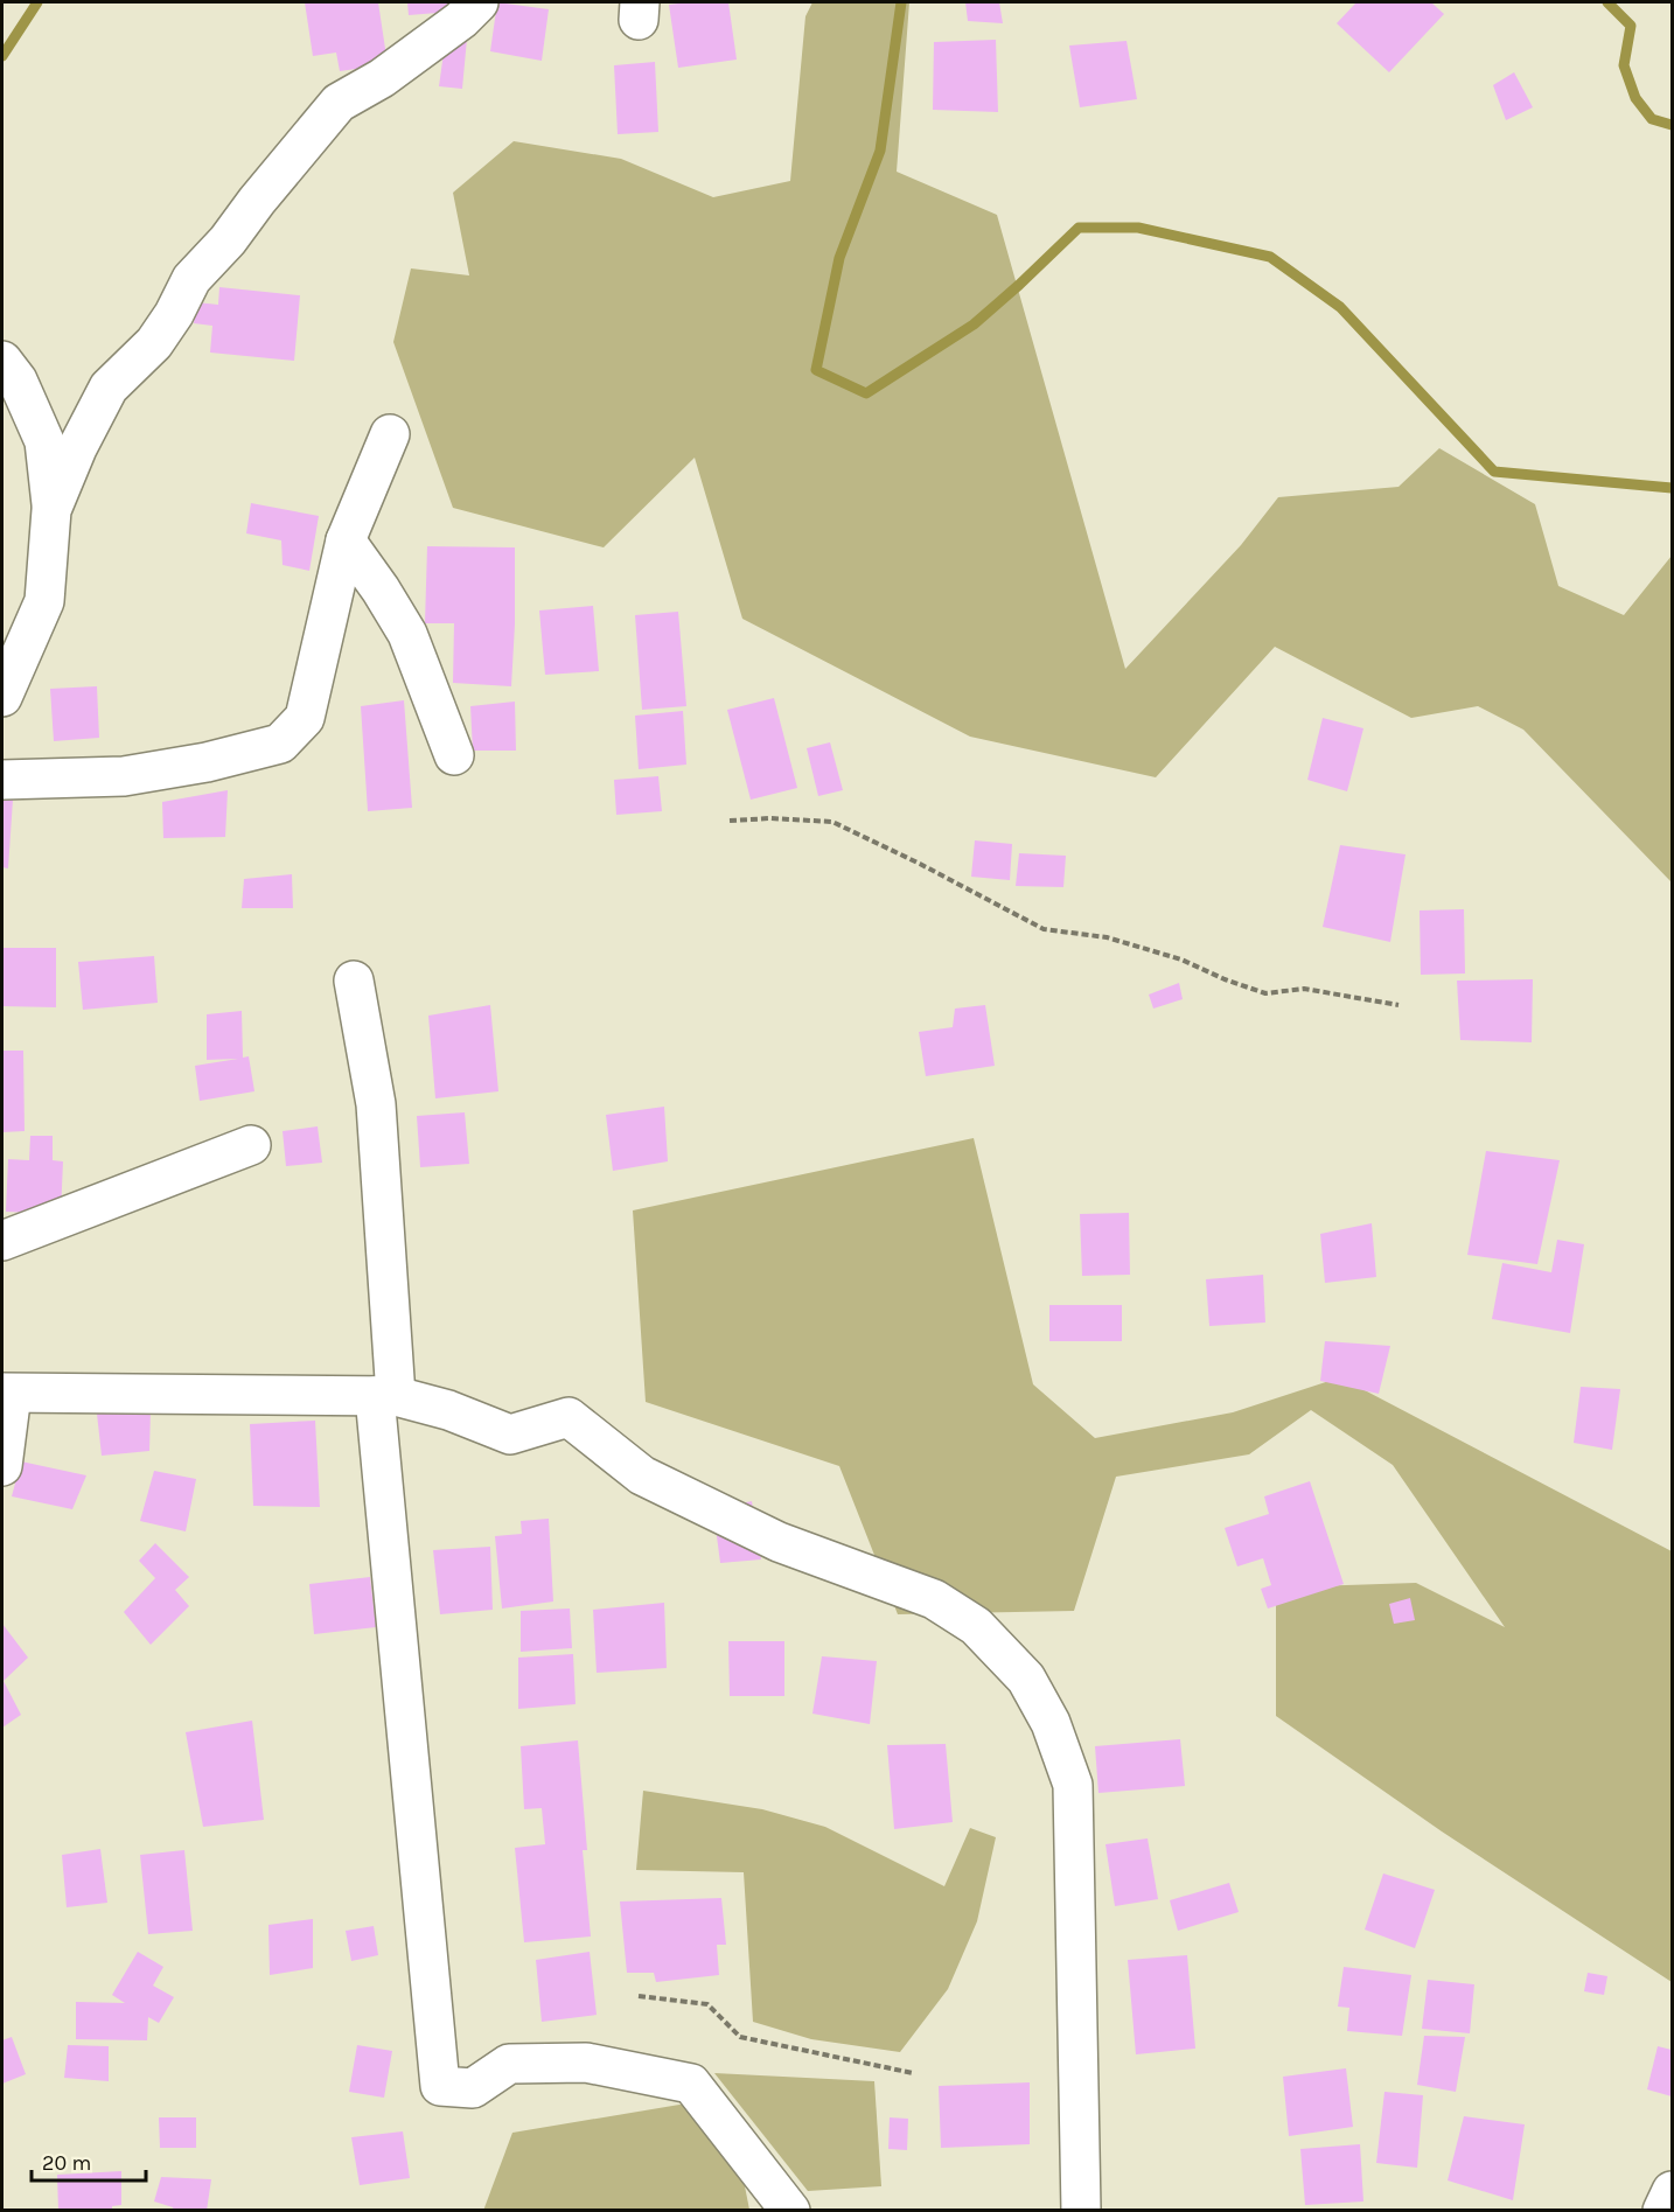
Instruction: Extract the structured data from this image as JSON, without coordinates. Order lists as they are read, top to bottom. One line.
{"scale_bar":"20 m"}
